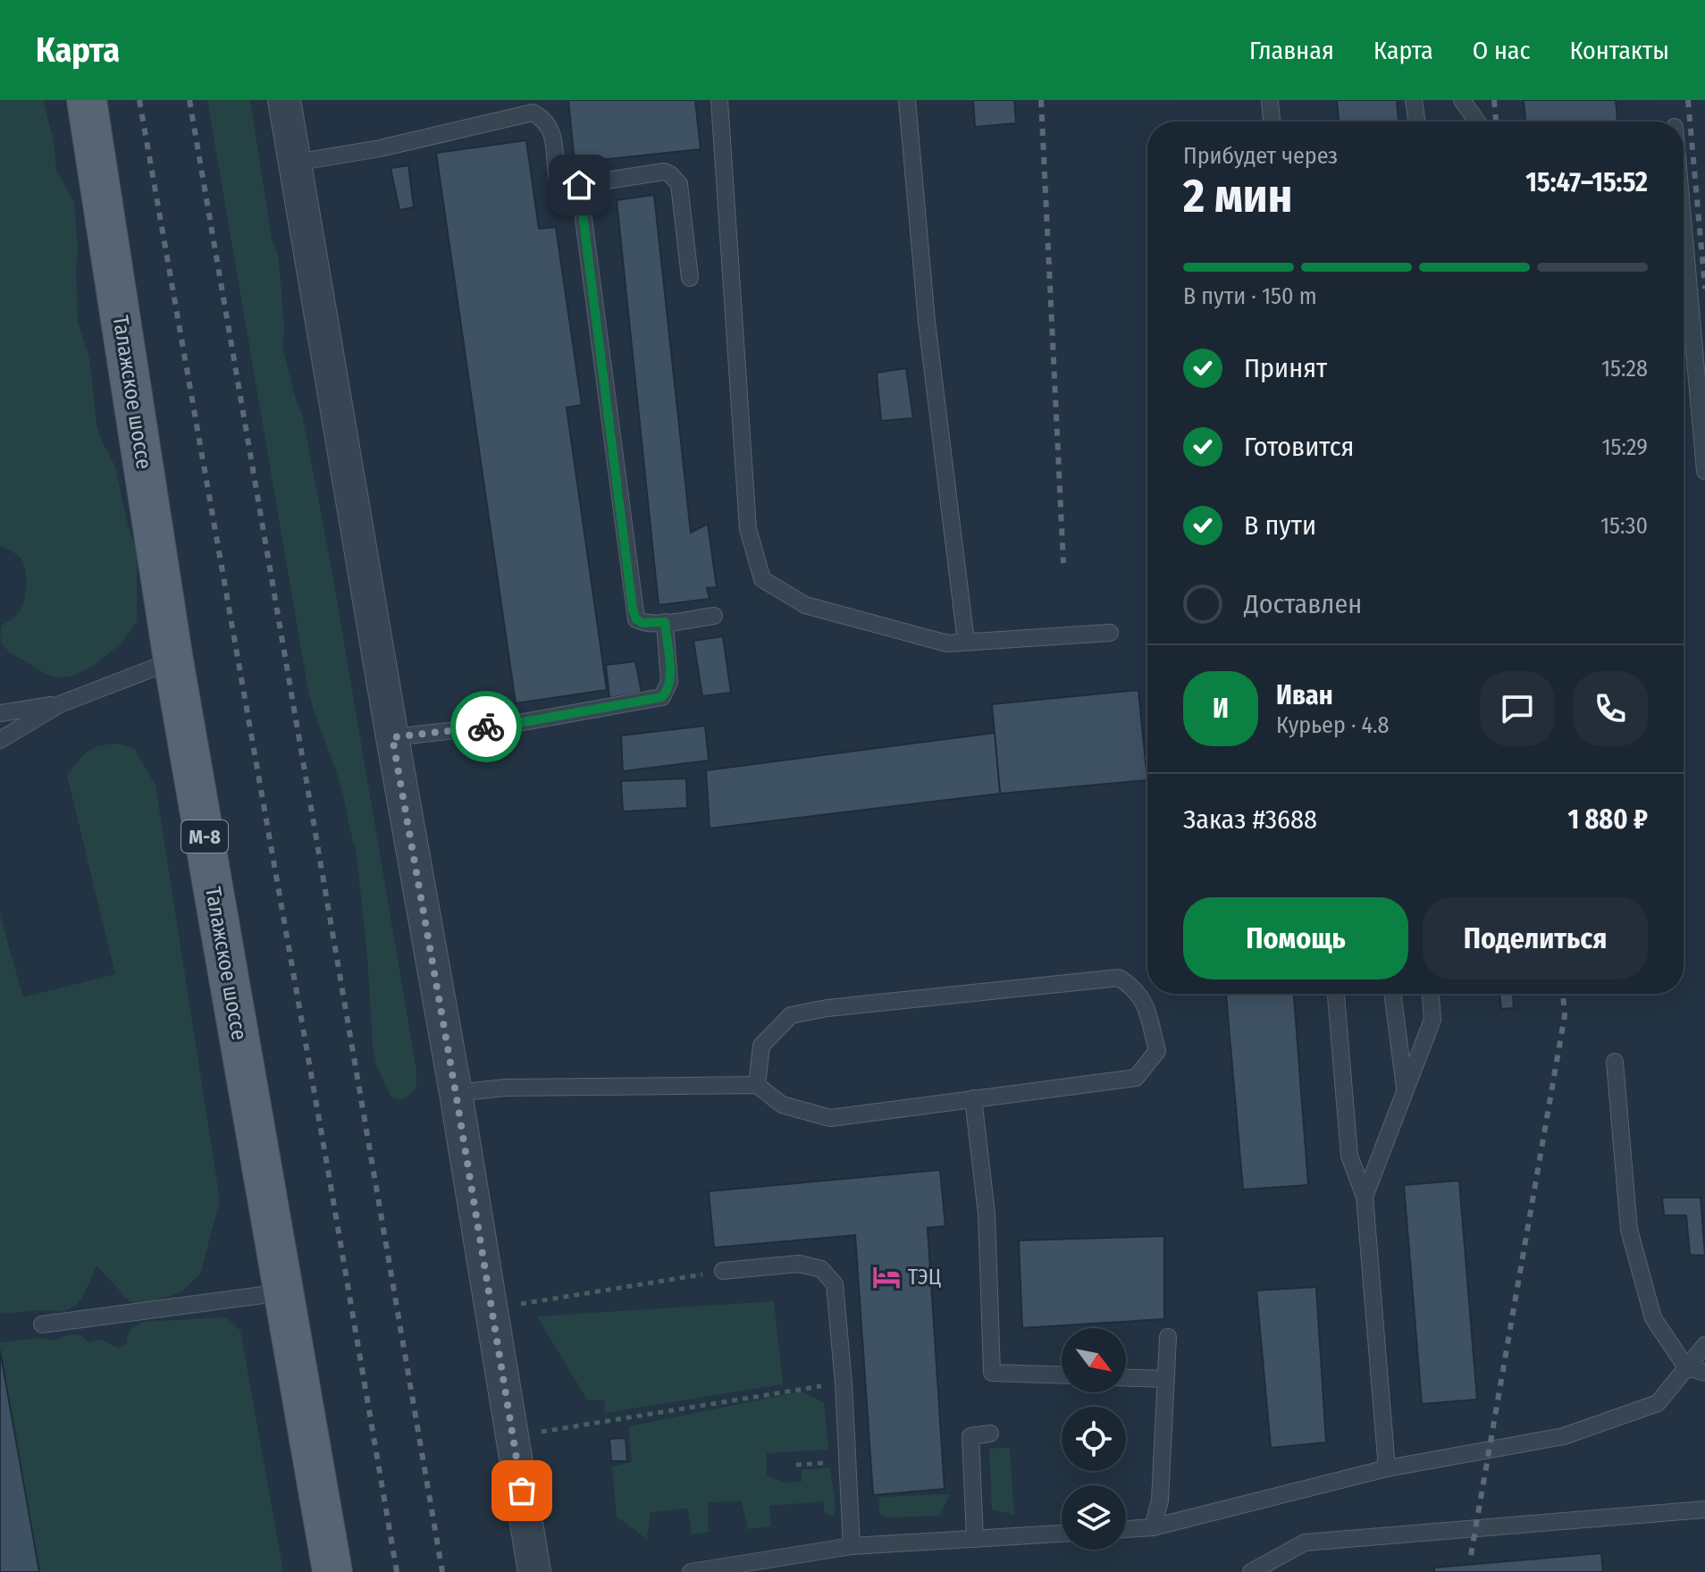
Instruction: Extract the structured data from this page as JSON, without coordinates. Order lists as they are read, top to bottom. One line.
{"streets":{"main road":["Талажское шоссе","М-8"]},"places":{"hotel":["ТЭЦ"]},"north":"bottom right","page":{"header":"Карта","nav":["Главная","Карта","О нас","Контакты"],"heading":["2 мин","Прибудет через","15:47–15:52"],"panel":["Иван","Курьер · 4.8","Заказ #3688","1 880 ₽"],"bar":"В пути · 150 m","list":[["Принят","15:28"],["Готовится","15:29"],["В пути","15:30"],"Доставлен"],"round":"И","buttons":["Помощь","Поделиться"]}}
